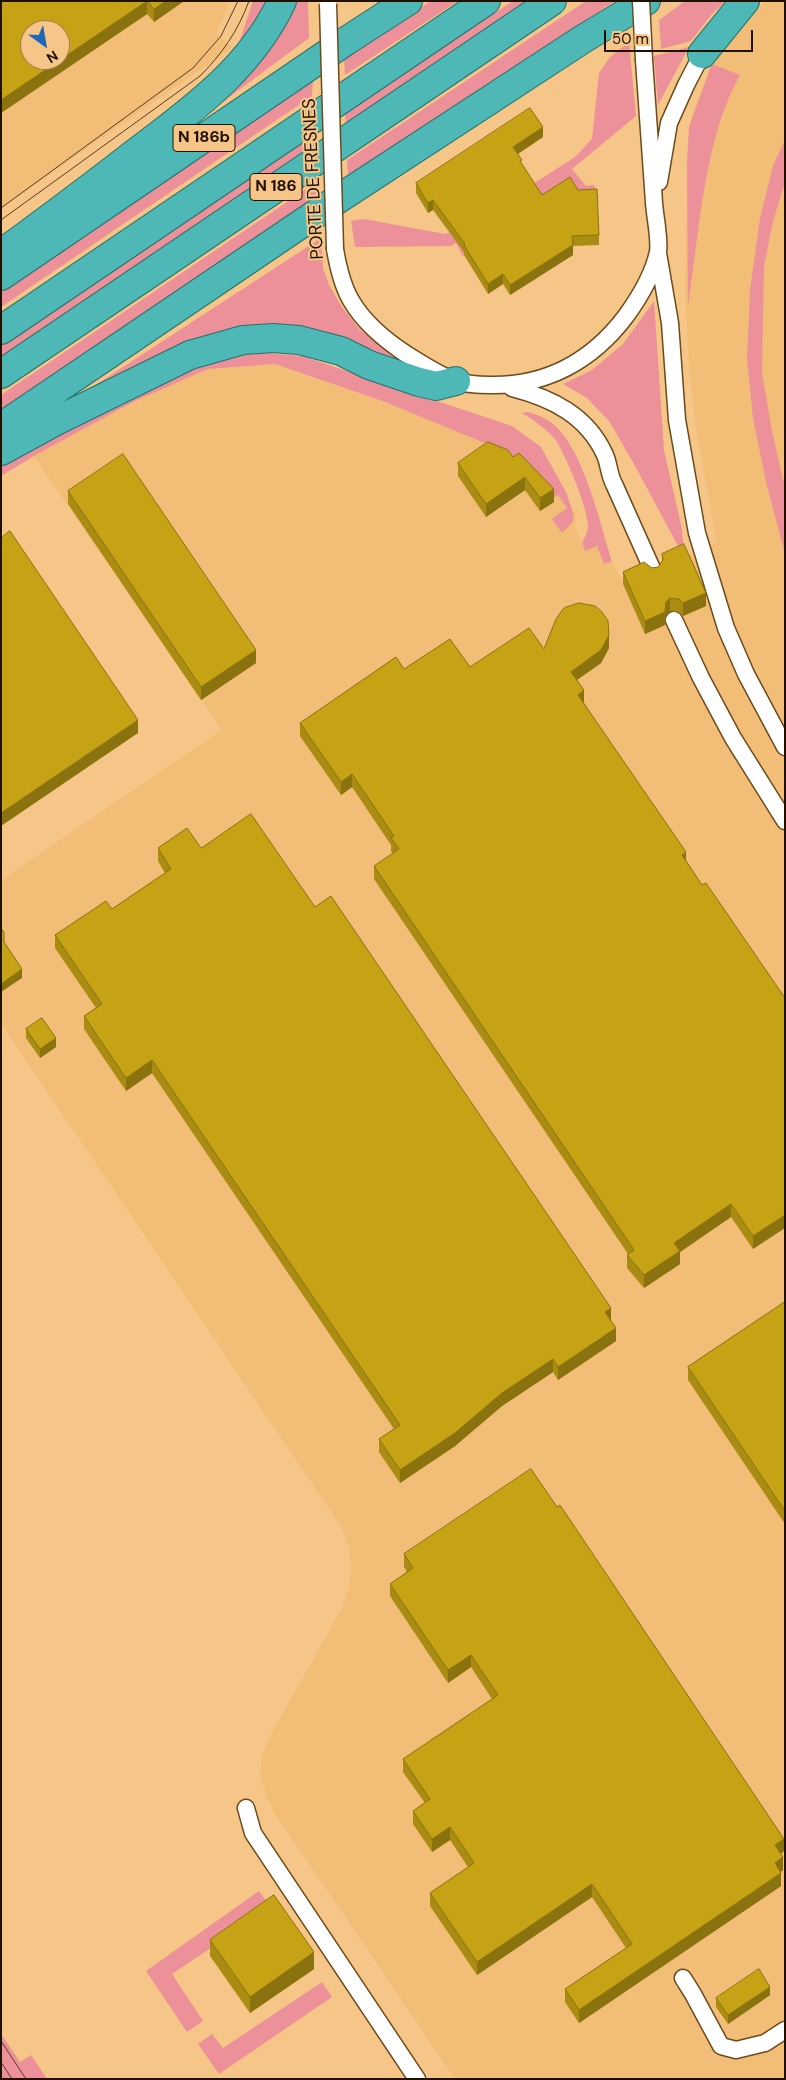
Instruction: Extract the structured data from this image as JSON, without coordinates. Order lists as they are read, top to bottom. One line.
{"streets":{"highway":["N 186b","N 186"],"street":["PORTE DE FRESNES"]},"scale_bar":"50 m","north":"bottom right"}
